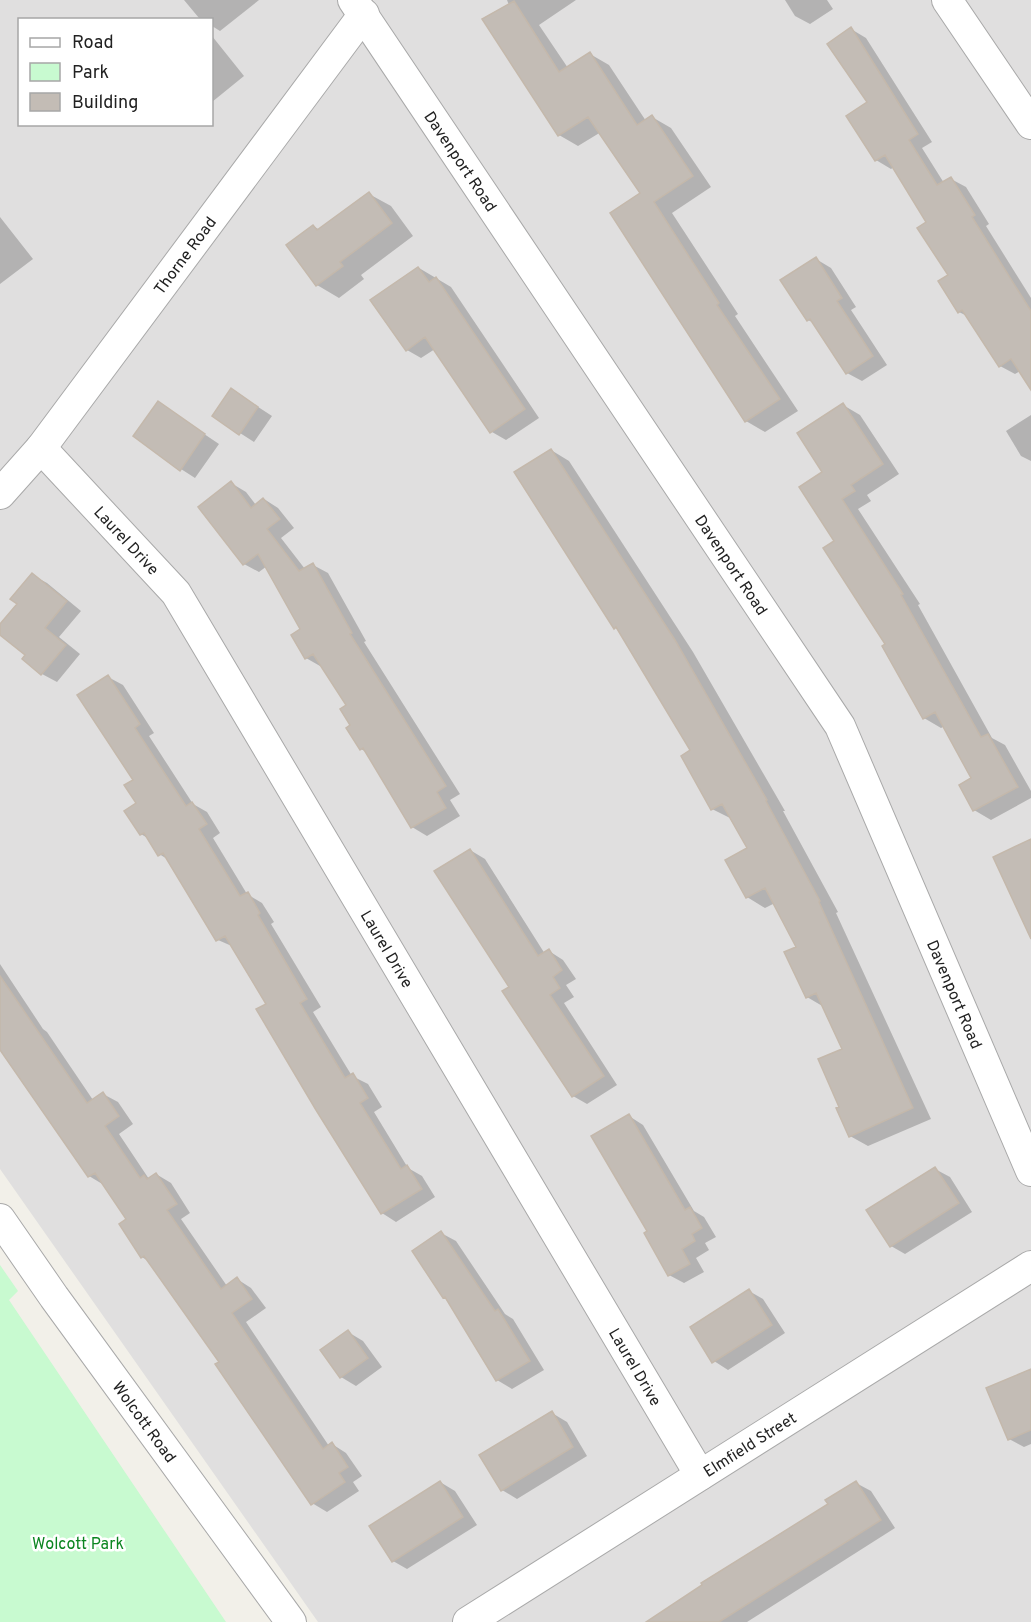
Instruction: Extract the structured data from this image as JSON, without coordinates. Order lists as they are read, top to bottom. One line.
{"streets":{"street":["Davenport Road","Thorne Road","Laurel Drive","Wolcott Road","Elmfield Street"]},"crossings":[["Davenport Road","Thorne Road"],["Thorne Road","Laurel Drive"],["Laurel Drive","Elmfield Street"]],"parks":["Wolcott Park"],"legend":["Road","Park","Building"]}
